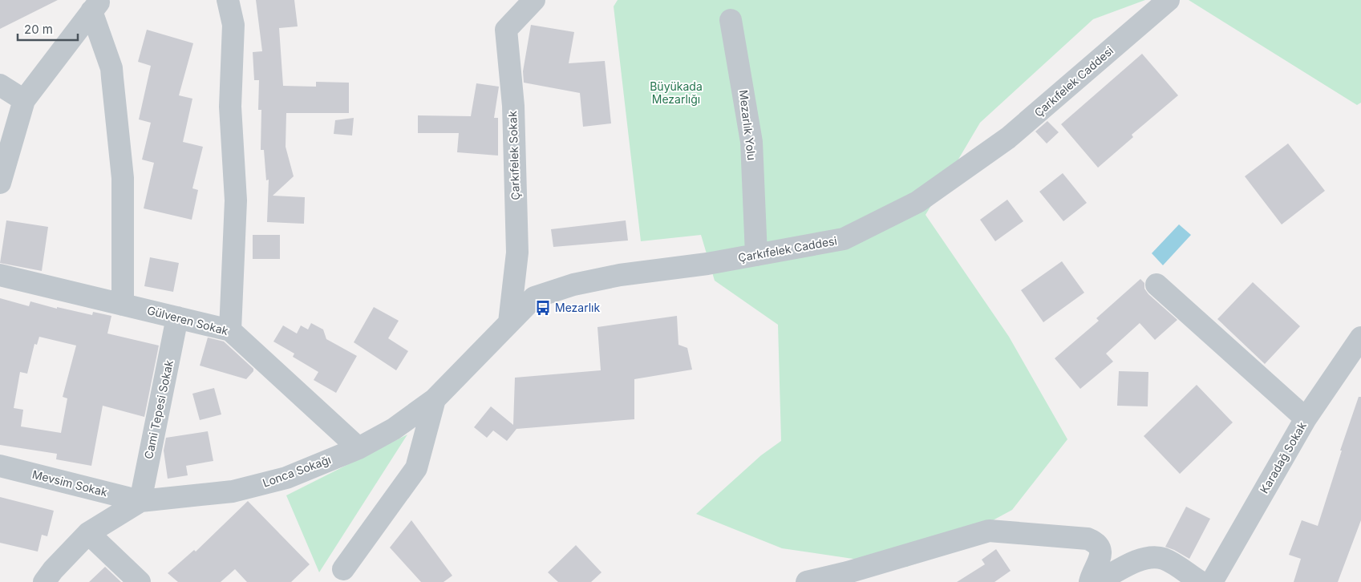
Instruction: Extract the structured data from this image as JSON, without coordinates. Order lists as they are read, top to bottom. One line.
{"streets":{"street":["Çarkıfelek Caddesi","Mezarlık Yolu","Çarkıfelek Sokak","Gülveren Sokak","Cami Tepesi Sokak","Karadağ Sokak","Lonca Sokağı","Mevsim Sokak"]},"crossings":[["Çarkıfelek Caddesi","Mezarlık Yolu"],["Çarkıfelek Caddesi","Çarkıfelek Sokak"],["Çarkıfelek Caddesi","Lonca Sokağı"],["Çarkıfelek Sokak","Lonca Sokağı"],["Gülveren Sokak","Cami Tepesi Sokak"],["Gülveren Sokak","Lonca Sokağı"],["Cami Tepesi Sokak","Lonca Sokağı"],["Cami Tepesi Sokak","Mevsim Sokak"],["Lonca Sokağı","Mevsim Sokak"]],"parks":["Büyükada Mezarlığı"],"places":{"bus stop":["Mezarlık"]},"scale_bar":"20 m"}
